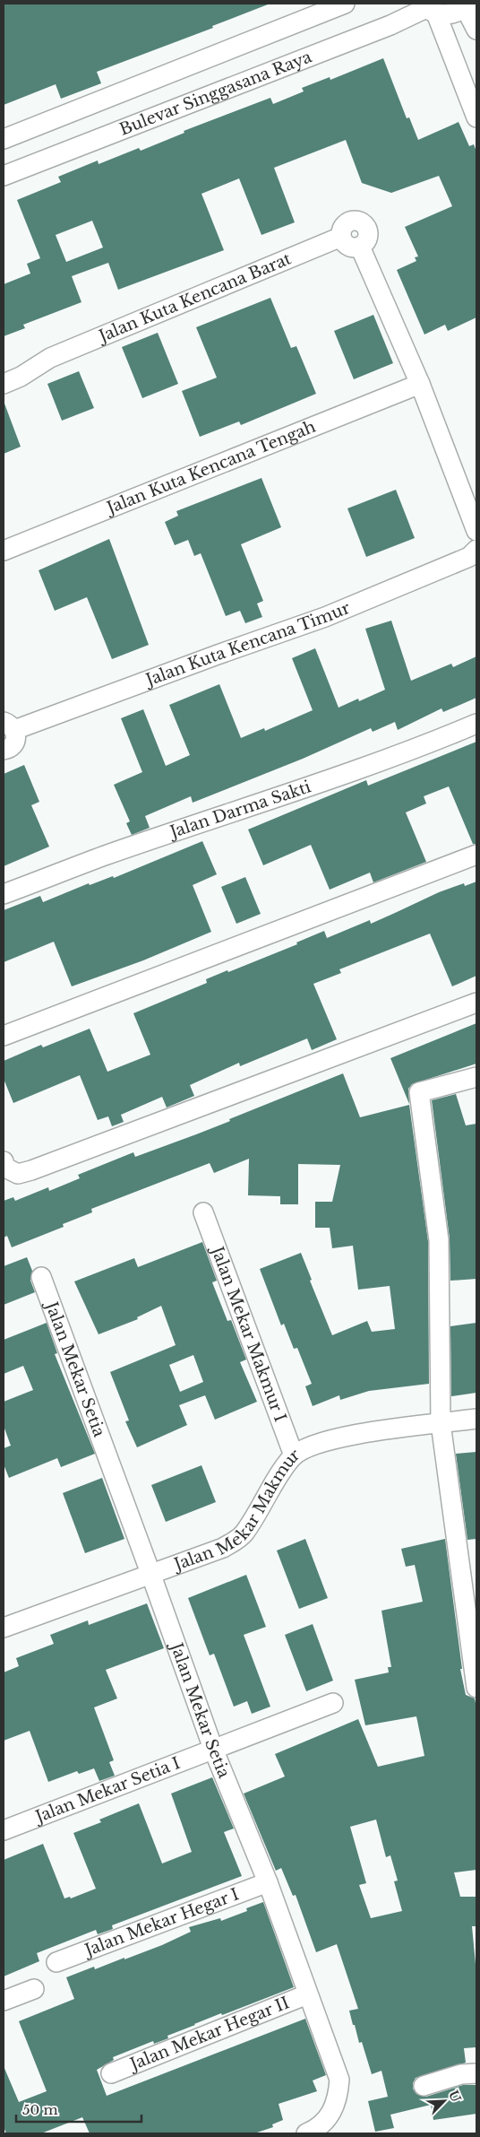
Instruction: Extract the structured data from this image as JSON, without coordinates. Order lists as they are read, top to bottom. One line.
{"streets":{"street":["Bulevar Singgasana Raya","Jalan Kuta Kencana Barat","Jalan Kuta Kencana Tengah","Jalan Kuta Kencana Timur","Jalan Darma Sakti","Jalan Mekar Makmur I","Jalan Mekar Setia","Jalan Mekar Makmur","Jalan Mekar Setia I","Jalan Mekar Hegar I","Jalan Mekar Hegar II"]},"crossings":[["Jalan Kuta Kencana Barat","Jalan Kuta Kencana Tengah"],["Jalan Mekar Makmur I","Jalan Mekar Makmur"],["Jalan Mekar Setia","Jalan Mekar Makmur"],["Jalan Mekar Setia","Jalan Mekar Setia I"],["Jalan Mekar Setia","Jalan Mekar Hegar I"],["Jalan Mekar Setia","Jalan Mekar Hegar II"]],"scale_bar":"50 m","north":"top right"}
